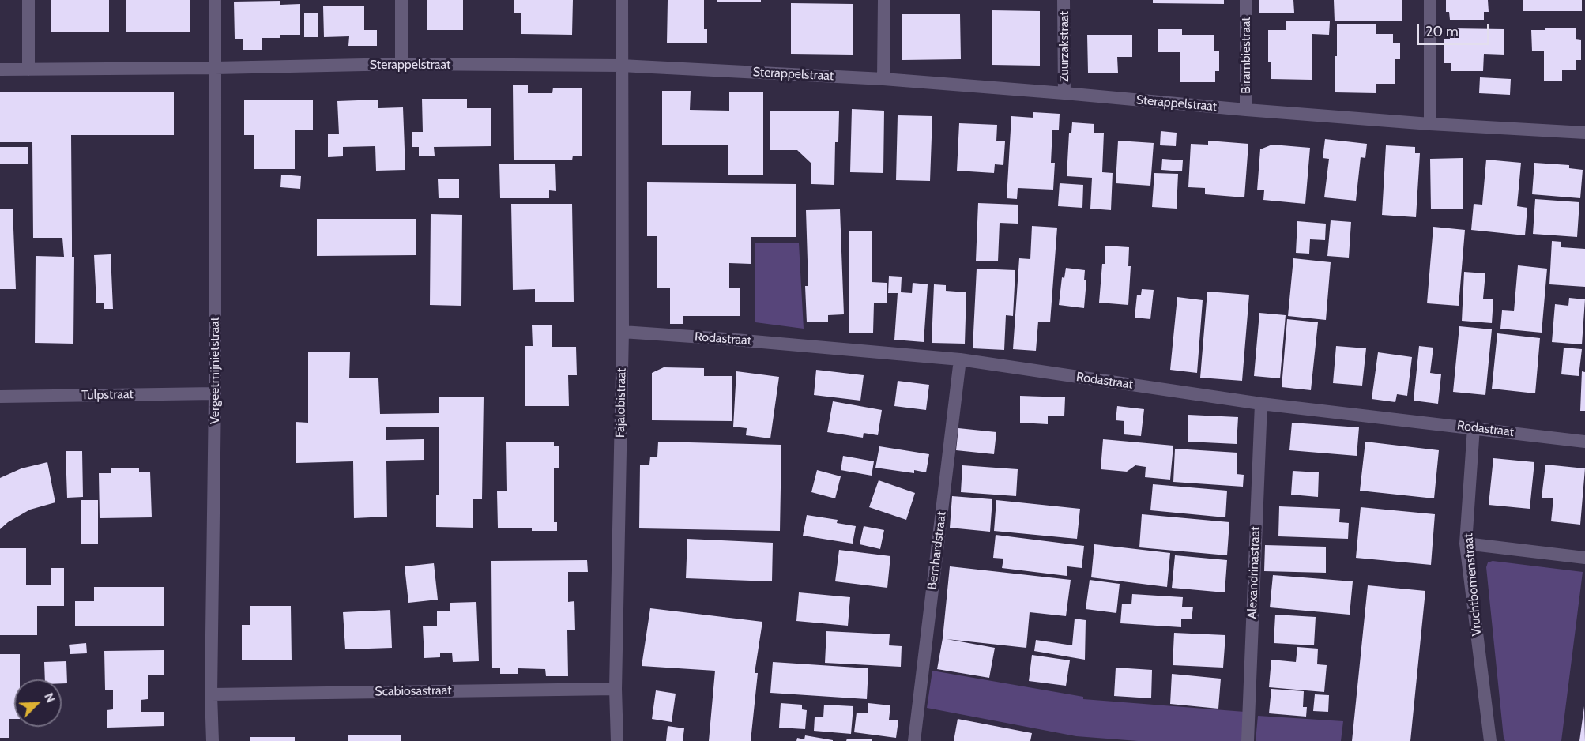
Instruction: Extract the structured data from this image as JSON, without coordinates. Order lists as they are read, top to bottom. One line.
{"streets":{"street":["Zuurzakstraat","Birambiestraat","Sterappelstraat","Rodastraat","Vergeetmijnietstraat","Tulpstraat","Fajalobistraat","Bernhardstraat","Alexandrinastraat","Vruchtbomenstraat","Scabiosastraat"]},"crossings":[["Zuurzakstraat","Sterappelstraat"],["Birambiestraat","Sterappelstraat"],["Sterappelstraat","Vergeetmijnietstraat"],["Sterappelstraat","Fajalobistraat"],["Rodastraat","Fajalobistraat"],["Rodastraat","Bernhardstraat"],["Rodastraat","Alexandrinastraat"],["Rodastraat","Vruchtbomenstraat"],["Vergeetmijnietstraat","Tulpstraat"],["Vergeetmijnietstraat","Scabiosastraat"],["Fajalobistraat","Scabiosastraat"]],"scale_bar":"20 m","north":"top right"}
